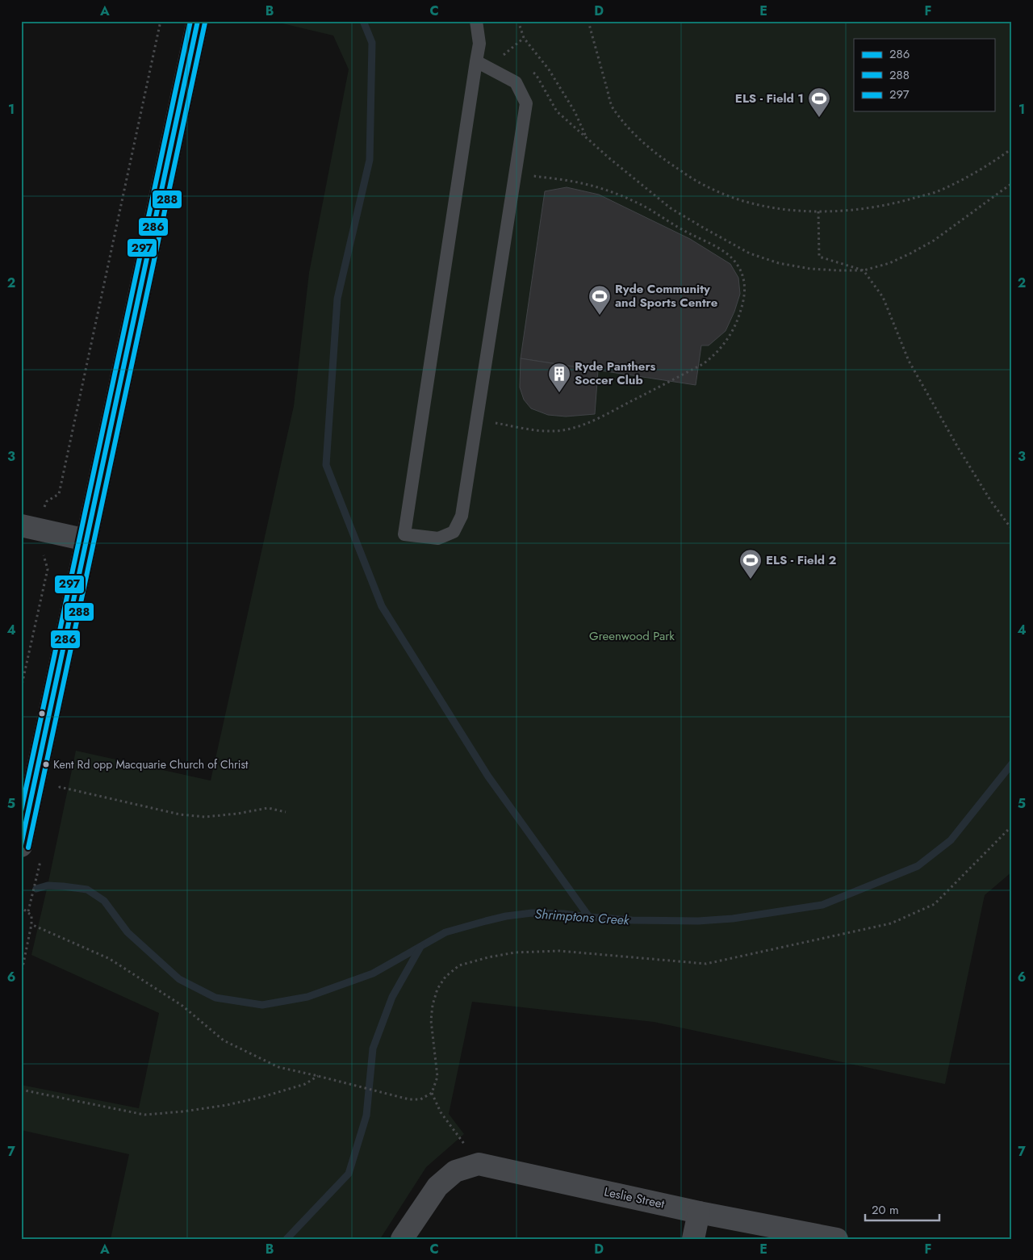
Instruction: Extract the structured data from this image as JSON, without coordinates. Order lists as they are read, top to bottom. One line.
{"streets":{"street":["Leslie Street"]},"water":["Shrimptons Creek"],"parks":["Greenwood Park"],"places":{"sports":["ELS - Field 1","Ryde Community and Sports Centre","ELS - Field 2"],"building":["Ryde Panthers Soccer Club"],"other":["Kent Rd opp Macquarie Church of Christ"]},"lines":["transit line 286","transit line 297","transit line 288"],"legend":["286","288","297"],"scale_bar":"20 m","grid":{"columns":["A","B","C","D","E","F"],"rows":["1","2","3","4","5","6","7"]}}
